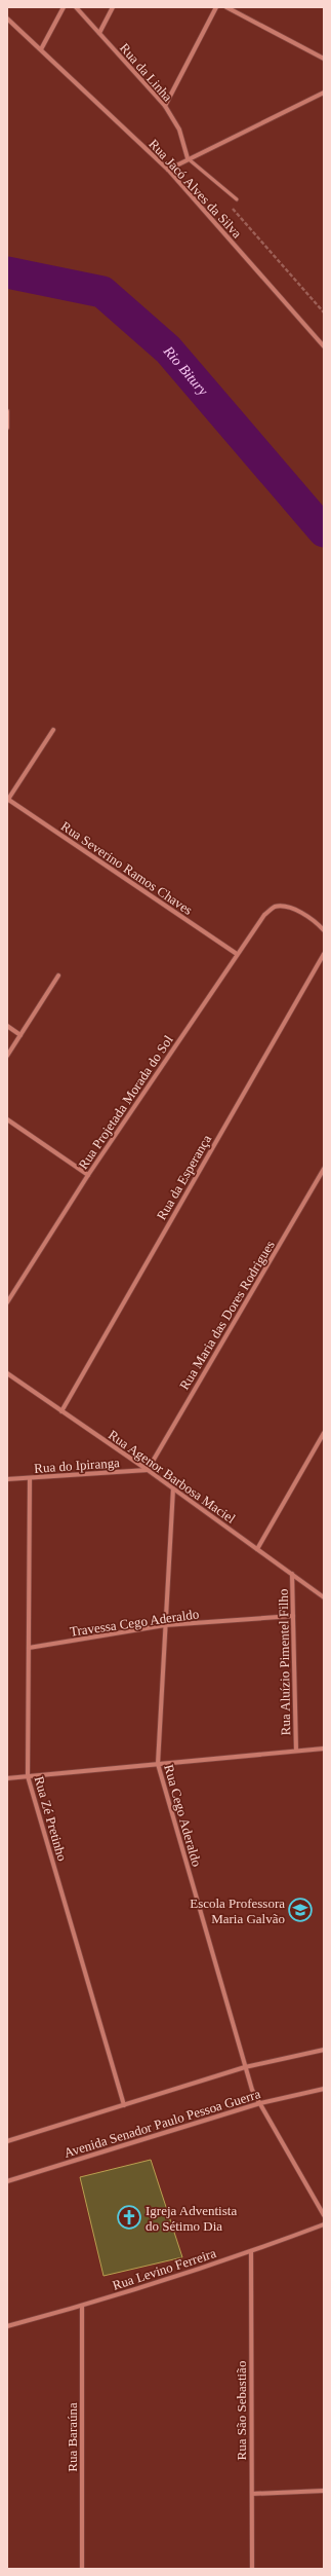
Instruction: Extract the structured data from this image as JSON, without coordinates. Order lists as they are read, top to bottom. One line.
{"streets":{"street":["Rua da Linha","Rua Jacó Alves da Silva","Rua Severino Ramos Chaves","Rua Projetada Morada do Sol","Rua da Esperança","Rua Maria das Dores Rodrigues","Rua do Ipiranga","Rua Agenor Barbosa Maciel","Travessa Cego Aderaldo","Rua Aluízio Pimentel Filho","Rua Cego Aderaldo","Rua Zé Pretinho","Avenida Senador Paulo Pessoa Guerra","Rua Levino Ferreira","Rua São Sebastião","Rua Baraúna"]},"crossings":[["Rua Severino Ramos Chaves","Rua Projetada Morada do Sol"],["Rua da Esperança","Rua Agenor Barbosa Maciel"],["Rua Maria das Dores Rodrigues","Rua do Ipiranga"],["Rua Maria das Dores Rodrigues","Rua Agenor Barbosa Maciel"],["Rua do Ipiranga","Rua Agenor Barbosa Maciel"],["Rua do Ipiranga","Rua Zé Pretinho"],["Rua Agenor Barbosa Maciel","Rua Aluízio Pimentel Filho"],["Rua Agenor Barbosa Maciel","Rua Cego Aderaldo"],["Travessa Cego Aderaldo","Rua Aluízio Pimentel Filho"],["Travessa Cego Aderaldo","Rua Cego Aderaldo"],["Travessa Cego Aderaldo","Rua Zé Pretinho"],["Rua Cego Aderaldo","Avenida Senador Paulo Pessoa Guerra"],["Rua Zé Pretinho","Avenida Senador Paulo Pessoa Guerra"],["Rua Levino Ferreira","Rua São Sebastião"],["Rua Levino Ferreira","Rua Baraúna"]],"water":["Rio Bitury"],"places":{"school or university":["Escola Professora Maria Galvão"],"church":["Igreja Adventista do Sétimo Dia"]}}
